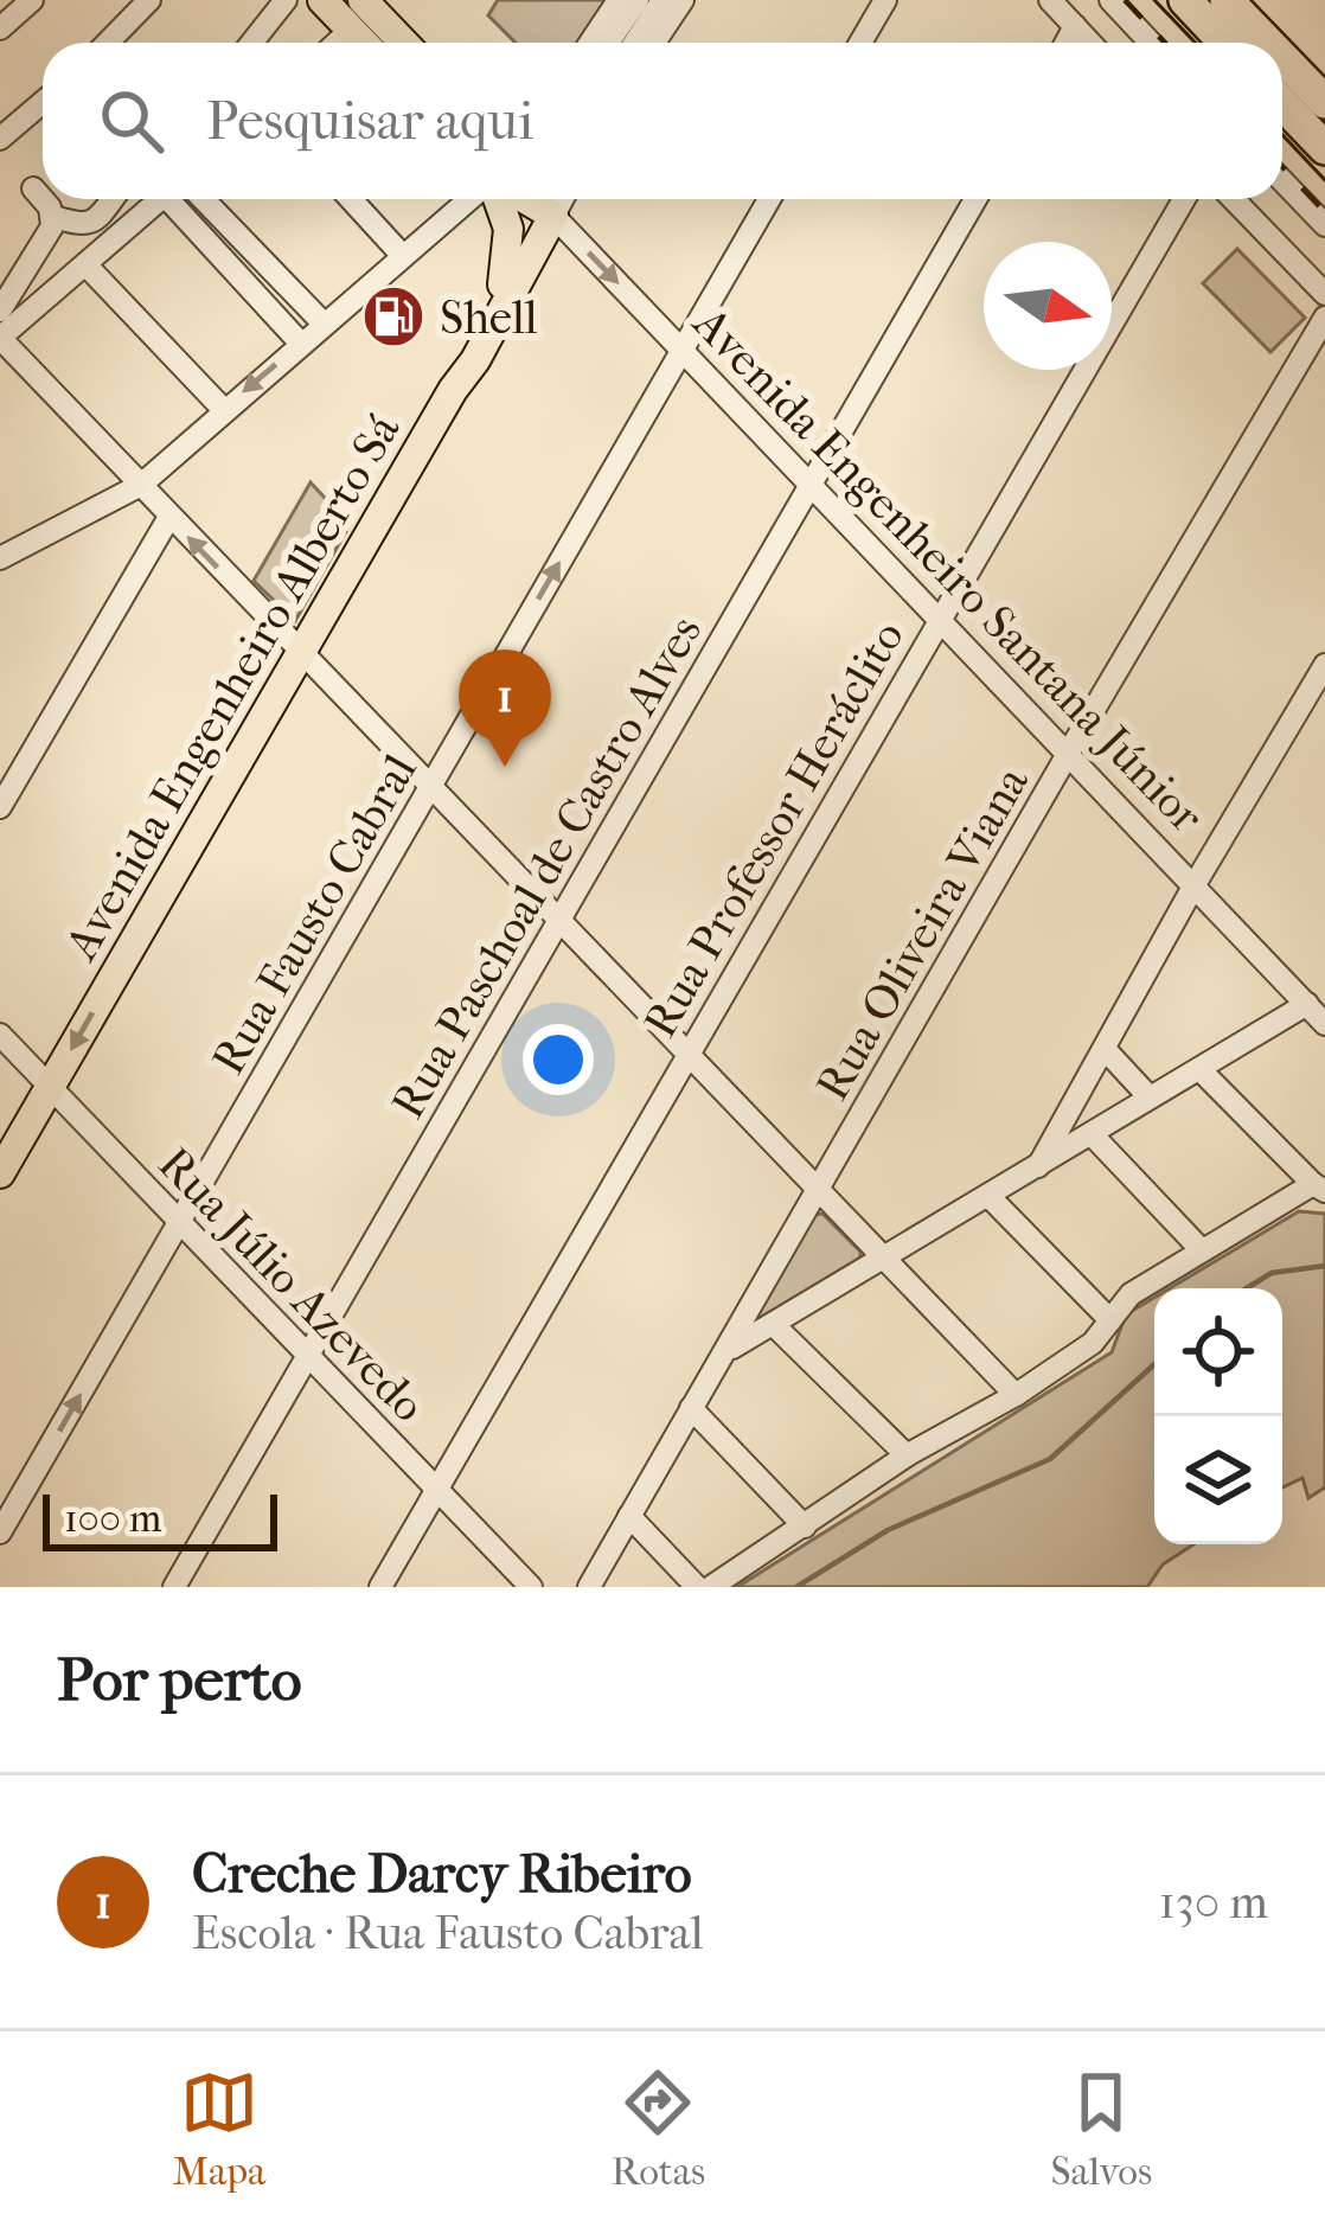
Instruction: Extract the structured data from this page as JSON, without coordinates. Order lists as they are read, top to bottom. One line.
{"streets":{"main road":["Avenida Engenheiro Alberto Sá"],"street":["Avenida Engenheiro Santana Júnior","Rua Professor Heráclito","Rua Paschoal de Castro Alves","Rua Fausto Cabral","Rua Oliveira Viana","Rua Júlio Azevedo"]},"crossings":[["Avenida Engenheiro Santana Júnior","Avenida Engenheiro Alberto Sá"],["Avenida Engenheiro Santana Júnior","Rua Professor Heráclito"],["Avenida Engenheiro Santana Júnior","Rua Paschoal de Castro Alves"],["Avenida Engenheiro Santana Júnior","Rua Fausto Cabral"],["Avenida Engenheiro Santana Júnior","Rua Oliveira Viana"],["Avenida Engenheiro Alberto Sá","Rua Júlio Azevedo"],["Rua Professor Heráclito","Rua Júlio Azevedo"],["Rua Paschoal de Castro Alves","Rua Júlio Azevedo"],["Rua Fausto Cabral","Rua Júlio Azevedo"]],"one_way":["Avenida Engenheiro Alberto Sá","Rua Fausto Cabral"],"places":{"fuel station":["Shell"]},"scale_bar":"100 m","north":"right","page":{"search":"Pesquisar aqui","pins":"1","scale":"100 m","heading":"Por perto","list":[{"mark":"1","name":"Creche Darcy Ribeiro","note":"Escola · Rua Fausto Cabral","value":"130 m"}],"nav":["Mapa","Rotas","Salvos"]}}
